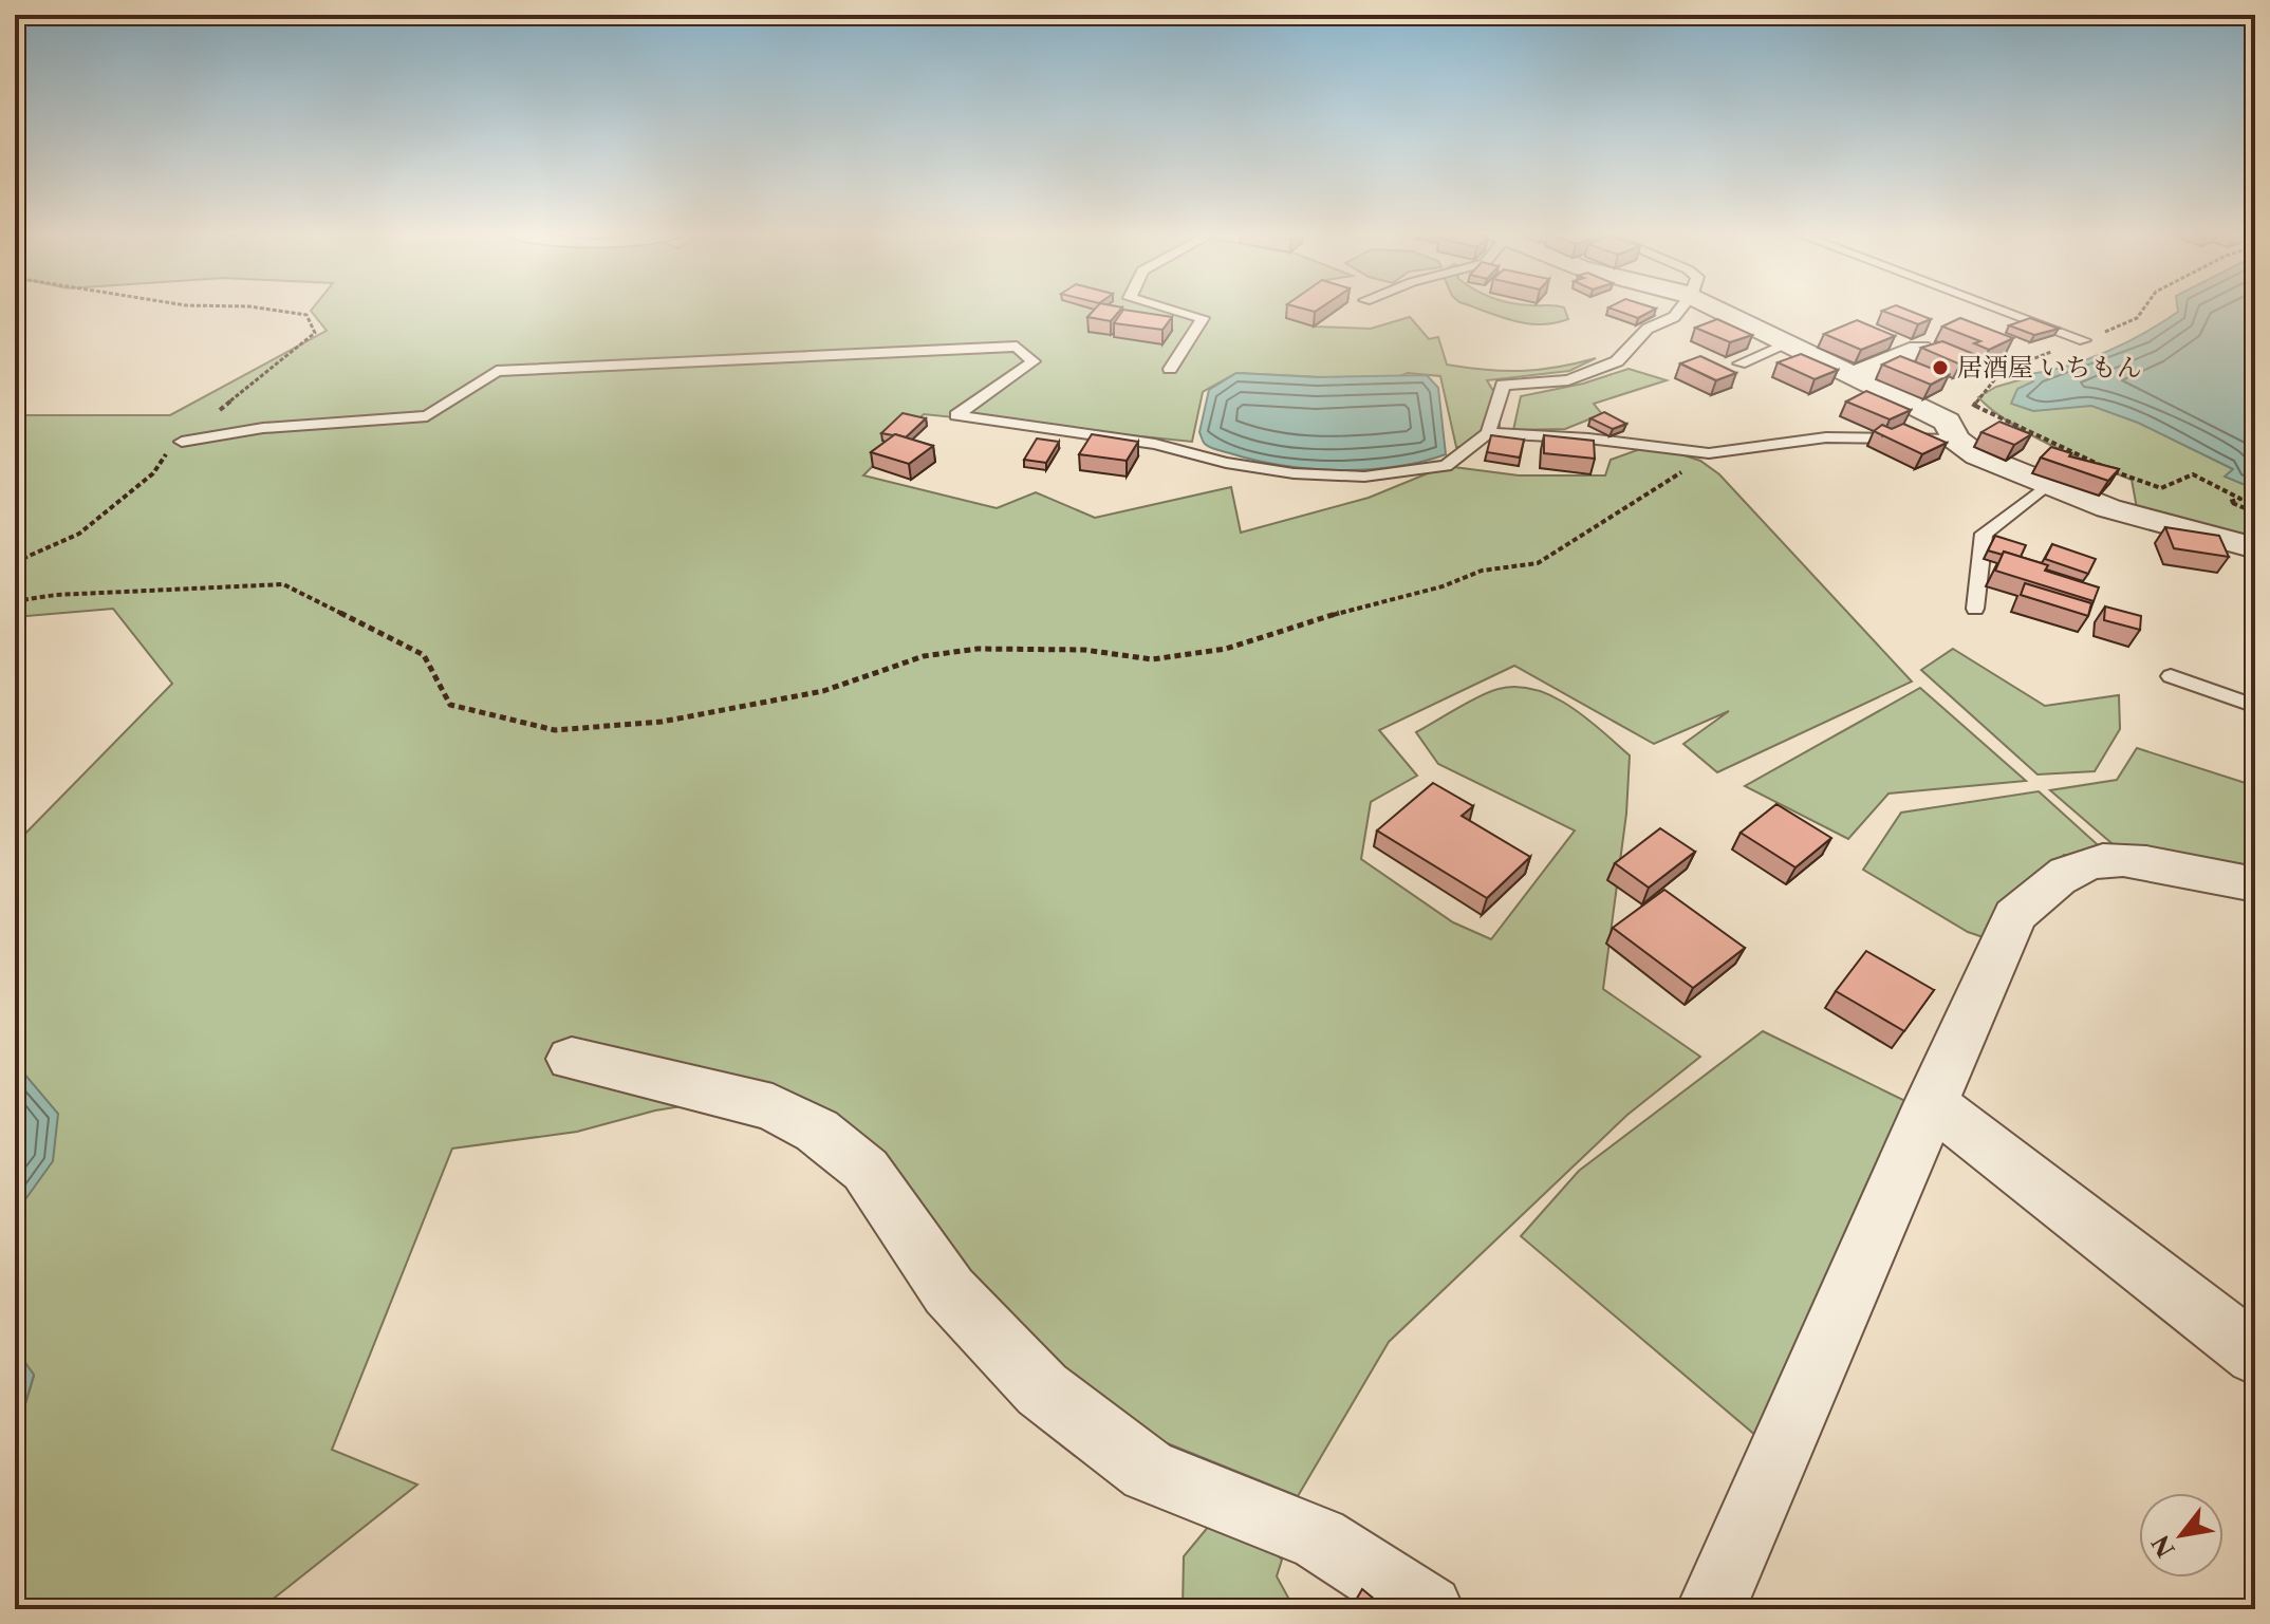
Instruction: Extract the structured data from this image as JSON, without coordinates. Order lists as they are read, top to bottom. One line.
{"places":["居酒屋 いちもん"],"north":"bottom left"}
